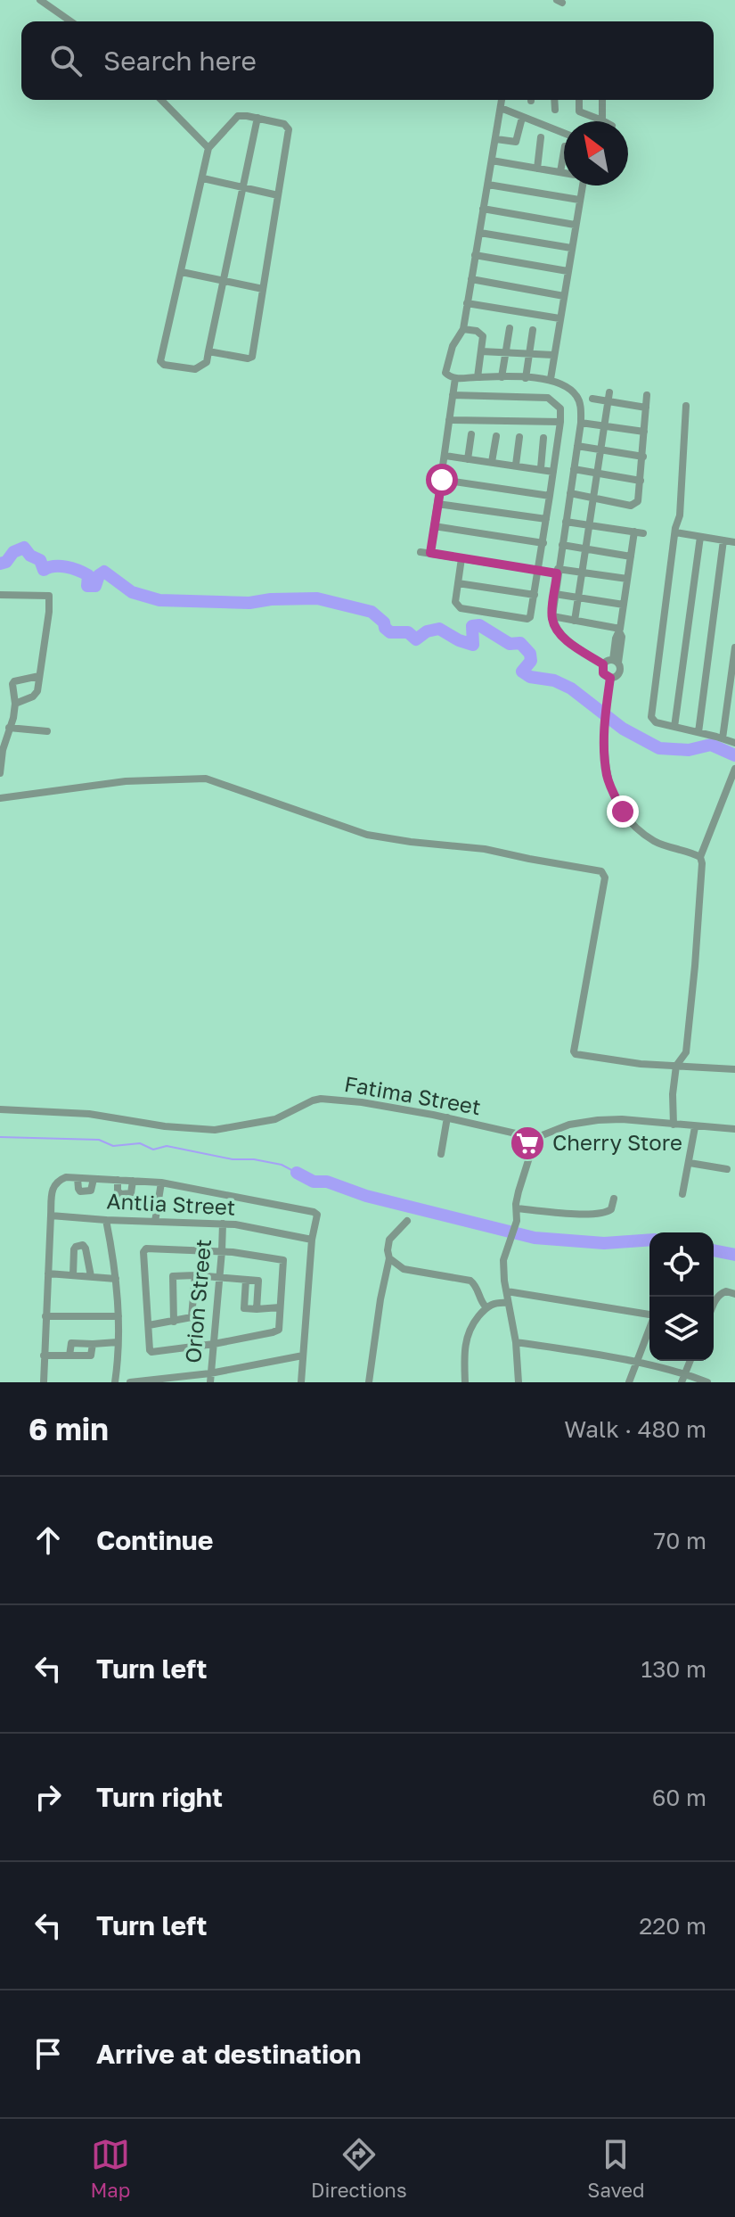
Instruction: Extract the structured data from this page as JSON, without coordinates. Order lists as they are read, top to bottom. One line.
{"streets":{"street":["Fatima Street","Antlia Street","Orion Street"]},"crossings":[["Antlia Street","Orion Street"]],"places":{"supermarket":["Cherry Store"]},"north":"top left","page":{"search":"Search here","heading":["6 min","Walk · 480 m"],"list":[["Continue","70 m"],["Turn left","130 m"],["Turn right","60 m"],["Turn left","220 m"],"Arrive at destination"],"nav":["Map","Directions","Saved"]}}
